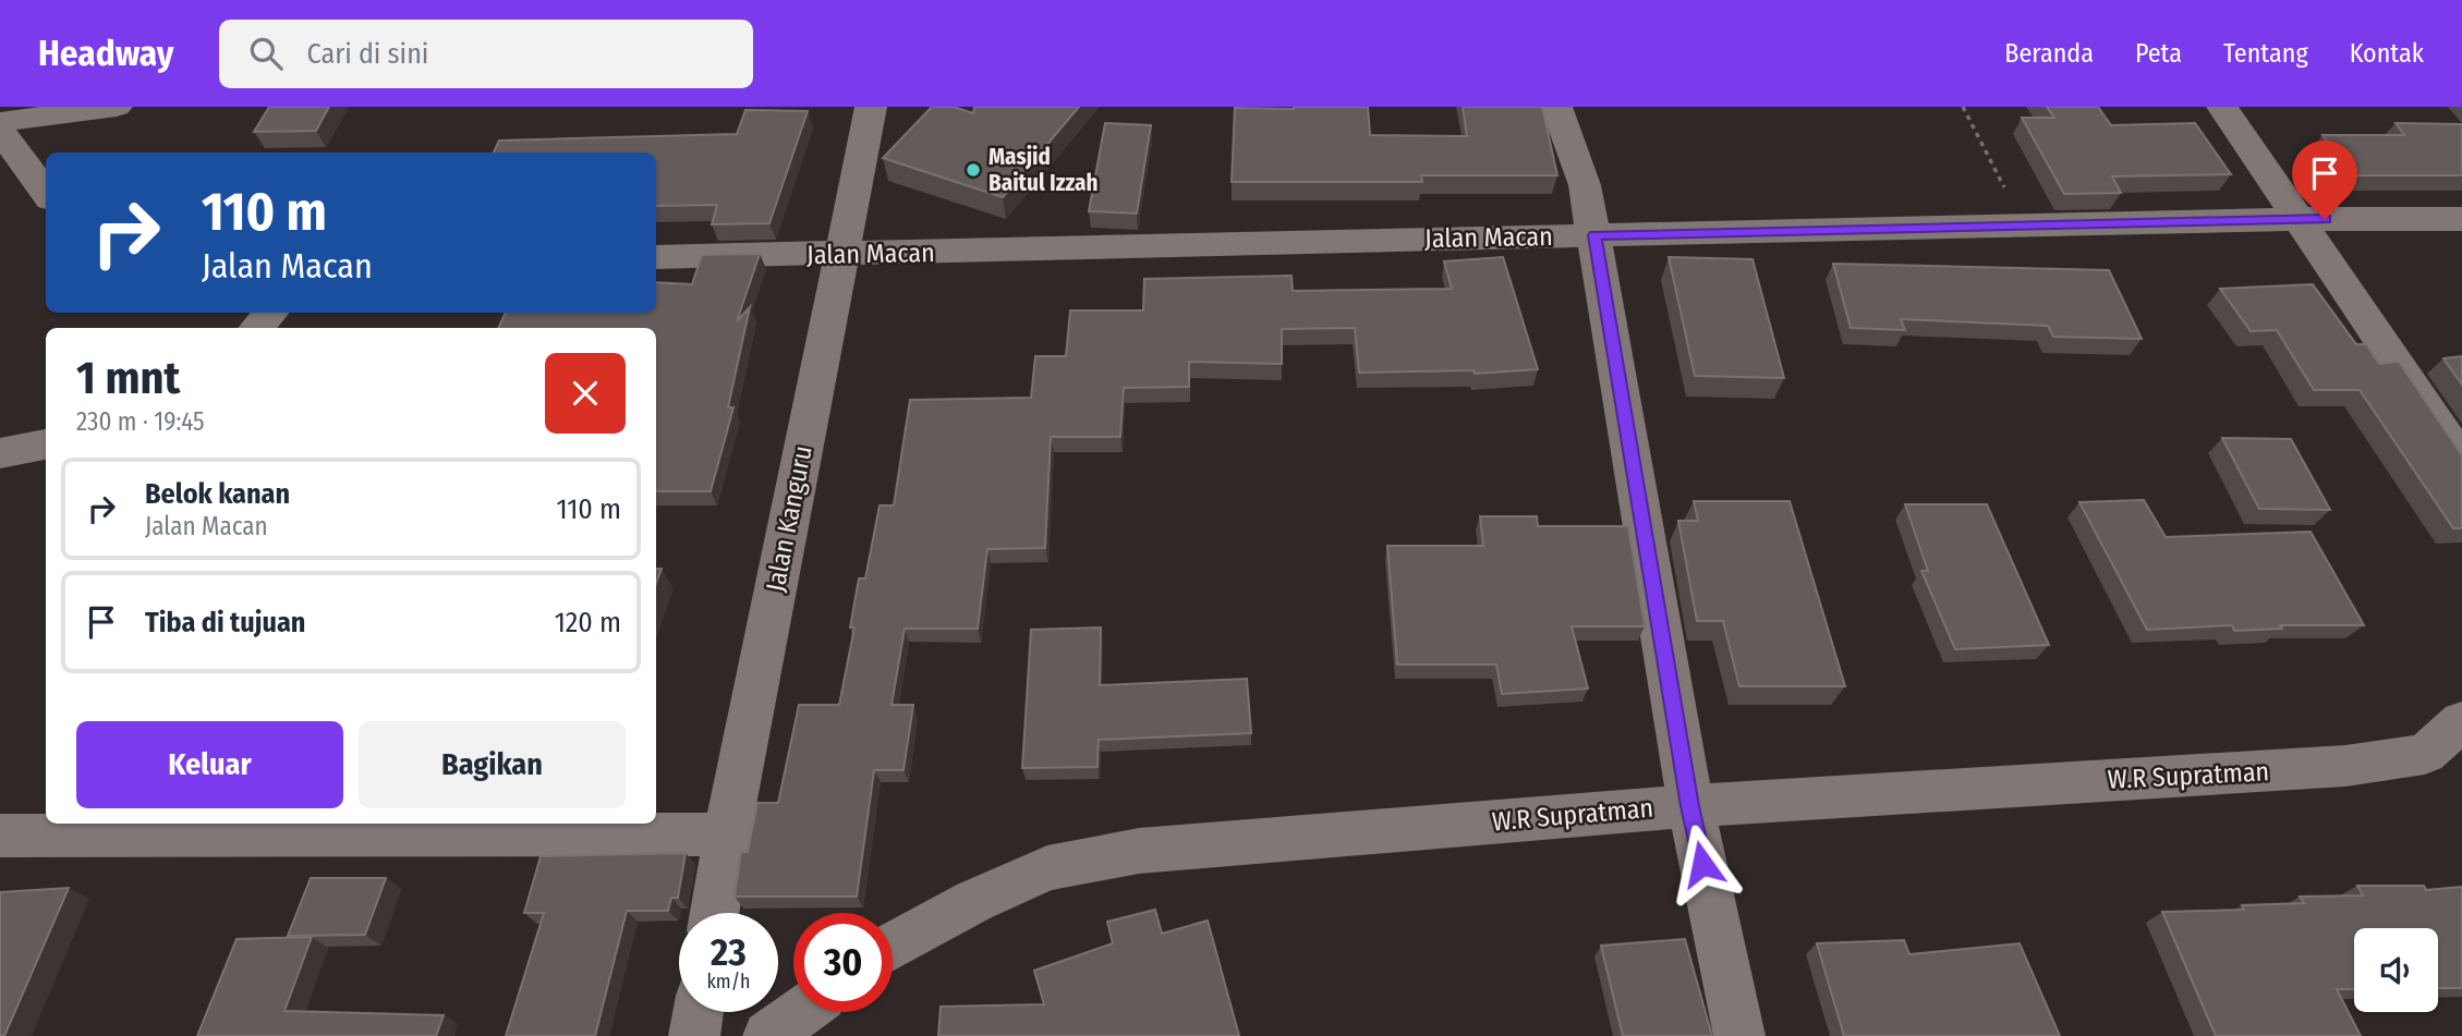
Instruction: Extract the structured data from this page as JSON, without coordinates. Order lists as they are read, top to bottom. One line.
{"streets":{"street":["Jalan Macan","Jalan Kanguru","W.R Supratman"]},"crossings":[["Jalan Macan","Jalan Kanguru"]],"places":["Masjid Baitul Izzah"],"page":{"header":"Headway","search":"Cari di sini","nav":["Beranda","Peta","Tentang","Kontak"],"turn":["110 m","Jalan Macan"],"heading":["1 mnt","230 m · 19:45"],"list":[{"name":"Belok kanan","note":"Jalan Macan","value":"110 m"},{"name":"Tiba di tujuan","value":"120 m"}],"buttons":["Keluar","Bagikan"],"speed":"23 km/h","limit":"30"}}
